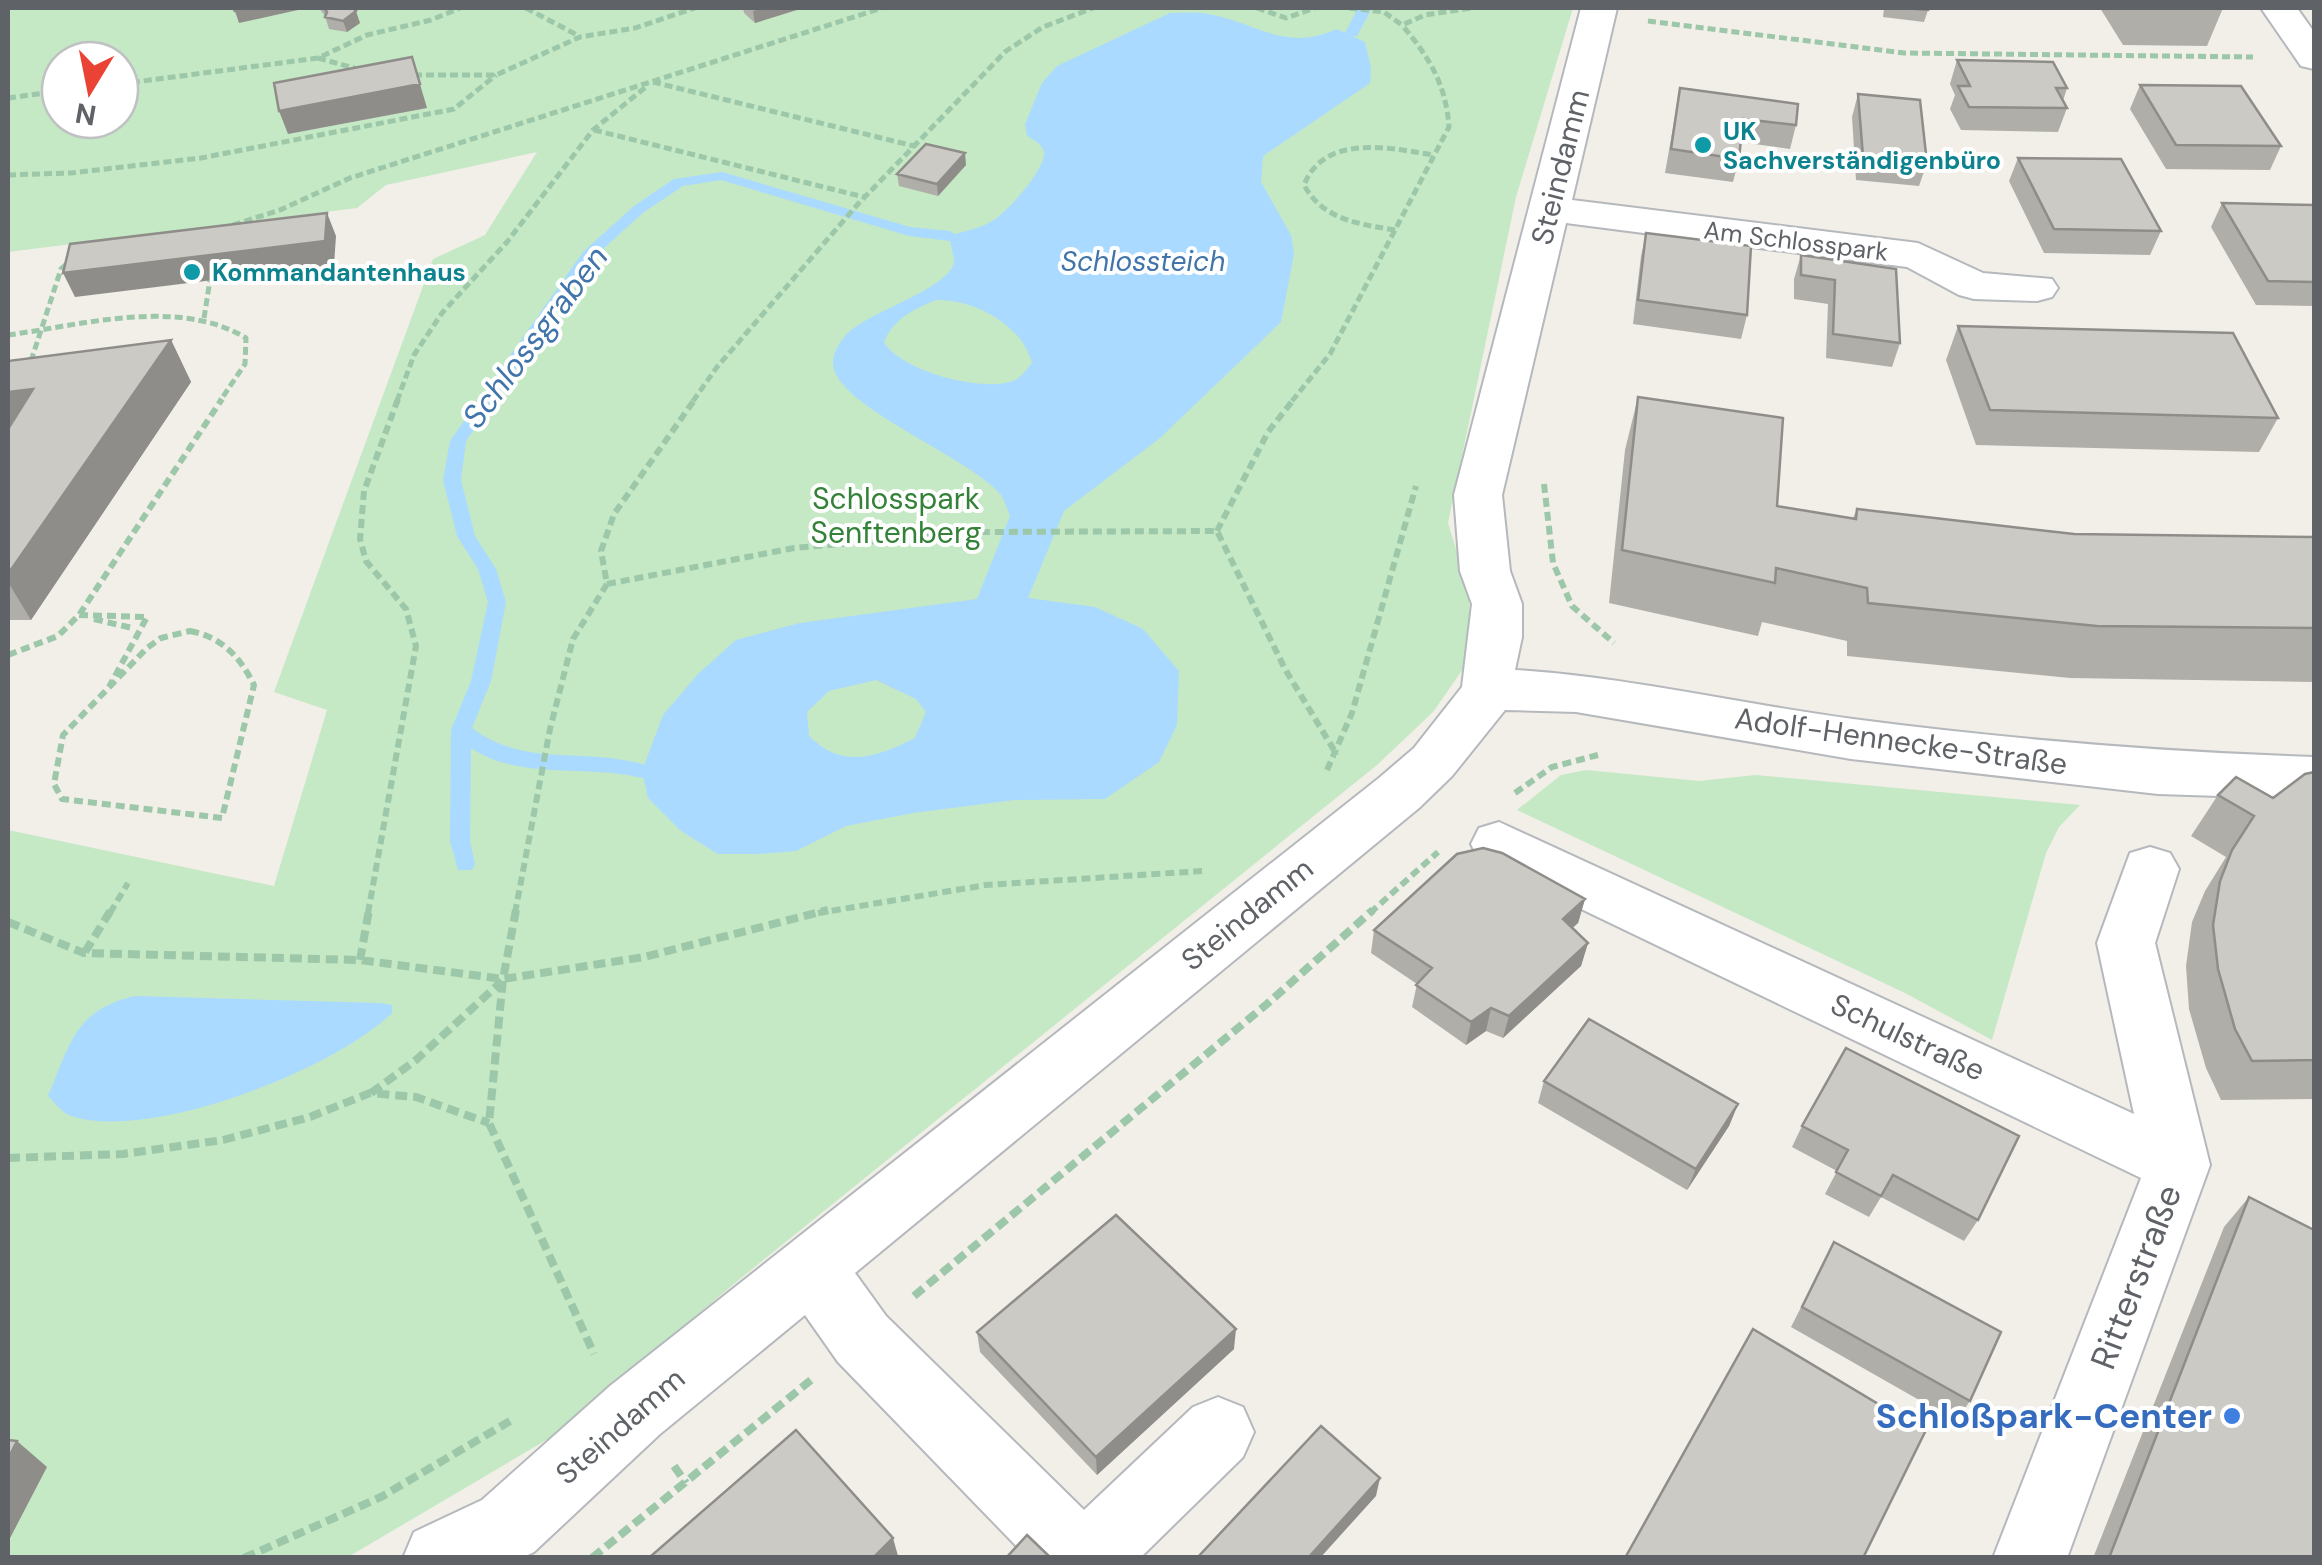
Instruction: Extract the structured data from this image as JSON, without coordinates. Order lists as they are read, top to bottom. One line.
{"streets":{"street":["Steindamm","Am Schlosspark","Adolf-Hennecke-Straße","Schulstraße","Ritterstraße"]},"crossings":[["Steindamm","Am Schlosspark"],["Steindamm","Adolf-Hennecke-Straße"],["Schulstraße","Ritterstraße"]],"water":["Schlossteich","Schlossgraben"],"parks":["Schlosspark Senftenberg"],"places":["UK Sachverständigenbüro","Kommandantenhaus","Schloßpark-Center"],"north":"bottom"}
